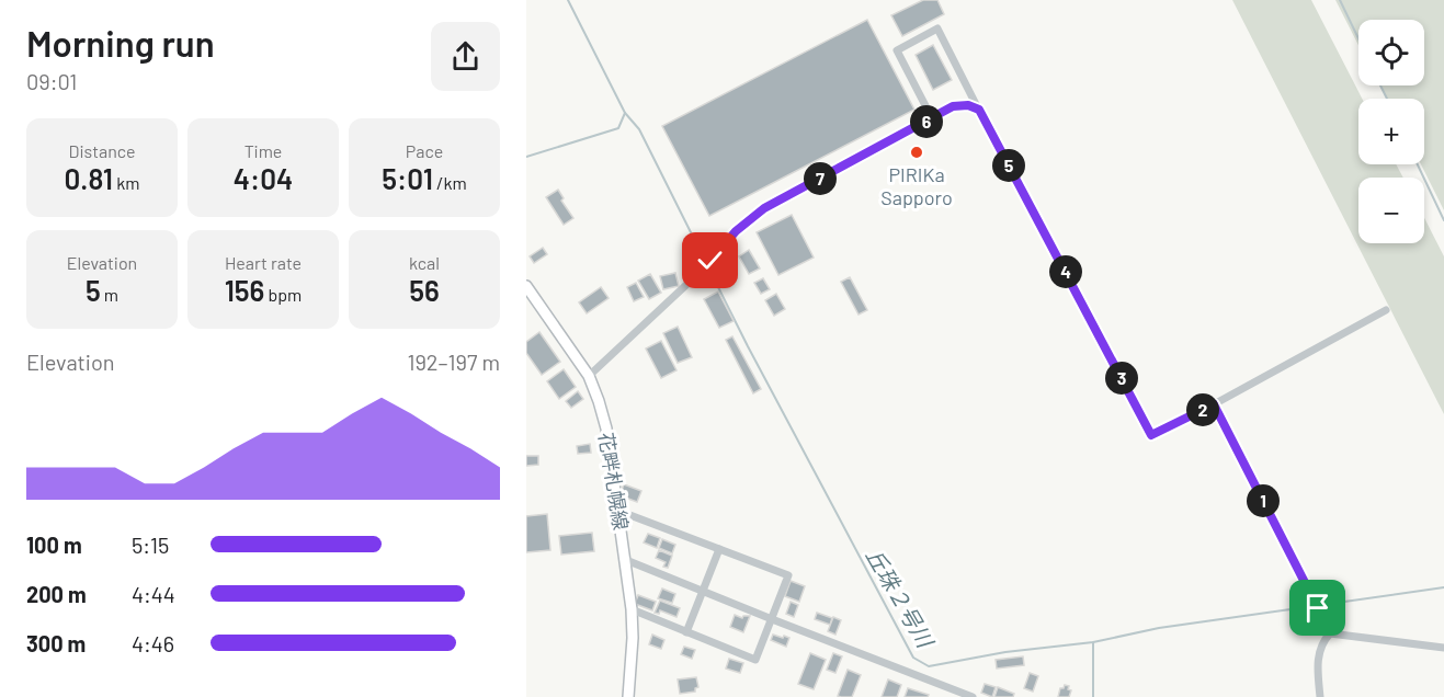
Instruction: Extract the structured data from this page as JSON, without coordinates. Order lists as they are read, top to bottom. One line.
{"streets":{"main road":["花畔札幌線"]},"water":["丘珠２号川"],"places":["PIRIKa Sapporo"],"page":{"heading":["Morning run","09:01"],"map_buttons":["+","−"],"pins":["6","5","7","4","3","2","1"],"stats":[["Distance","0.81 km"],["Time","4:04"],["Pace","5:01 /km"],["Elevation","5 m"],["Heart rate","156 bpm"],["kcal","56"]],"chart":["Elevation","192–197 m"],"list":[{"name":"100 m","note":"5:15"},{"name":"200 m","note":"4:44"},{"name":"300 m","note":"4:46"}]}}
